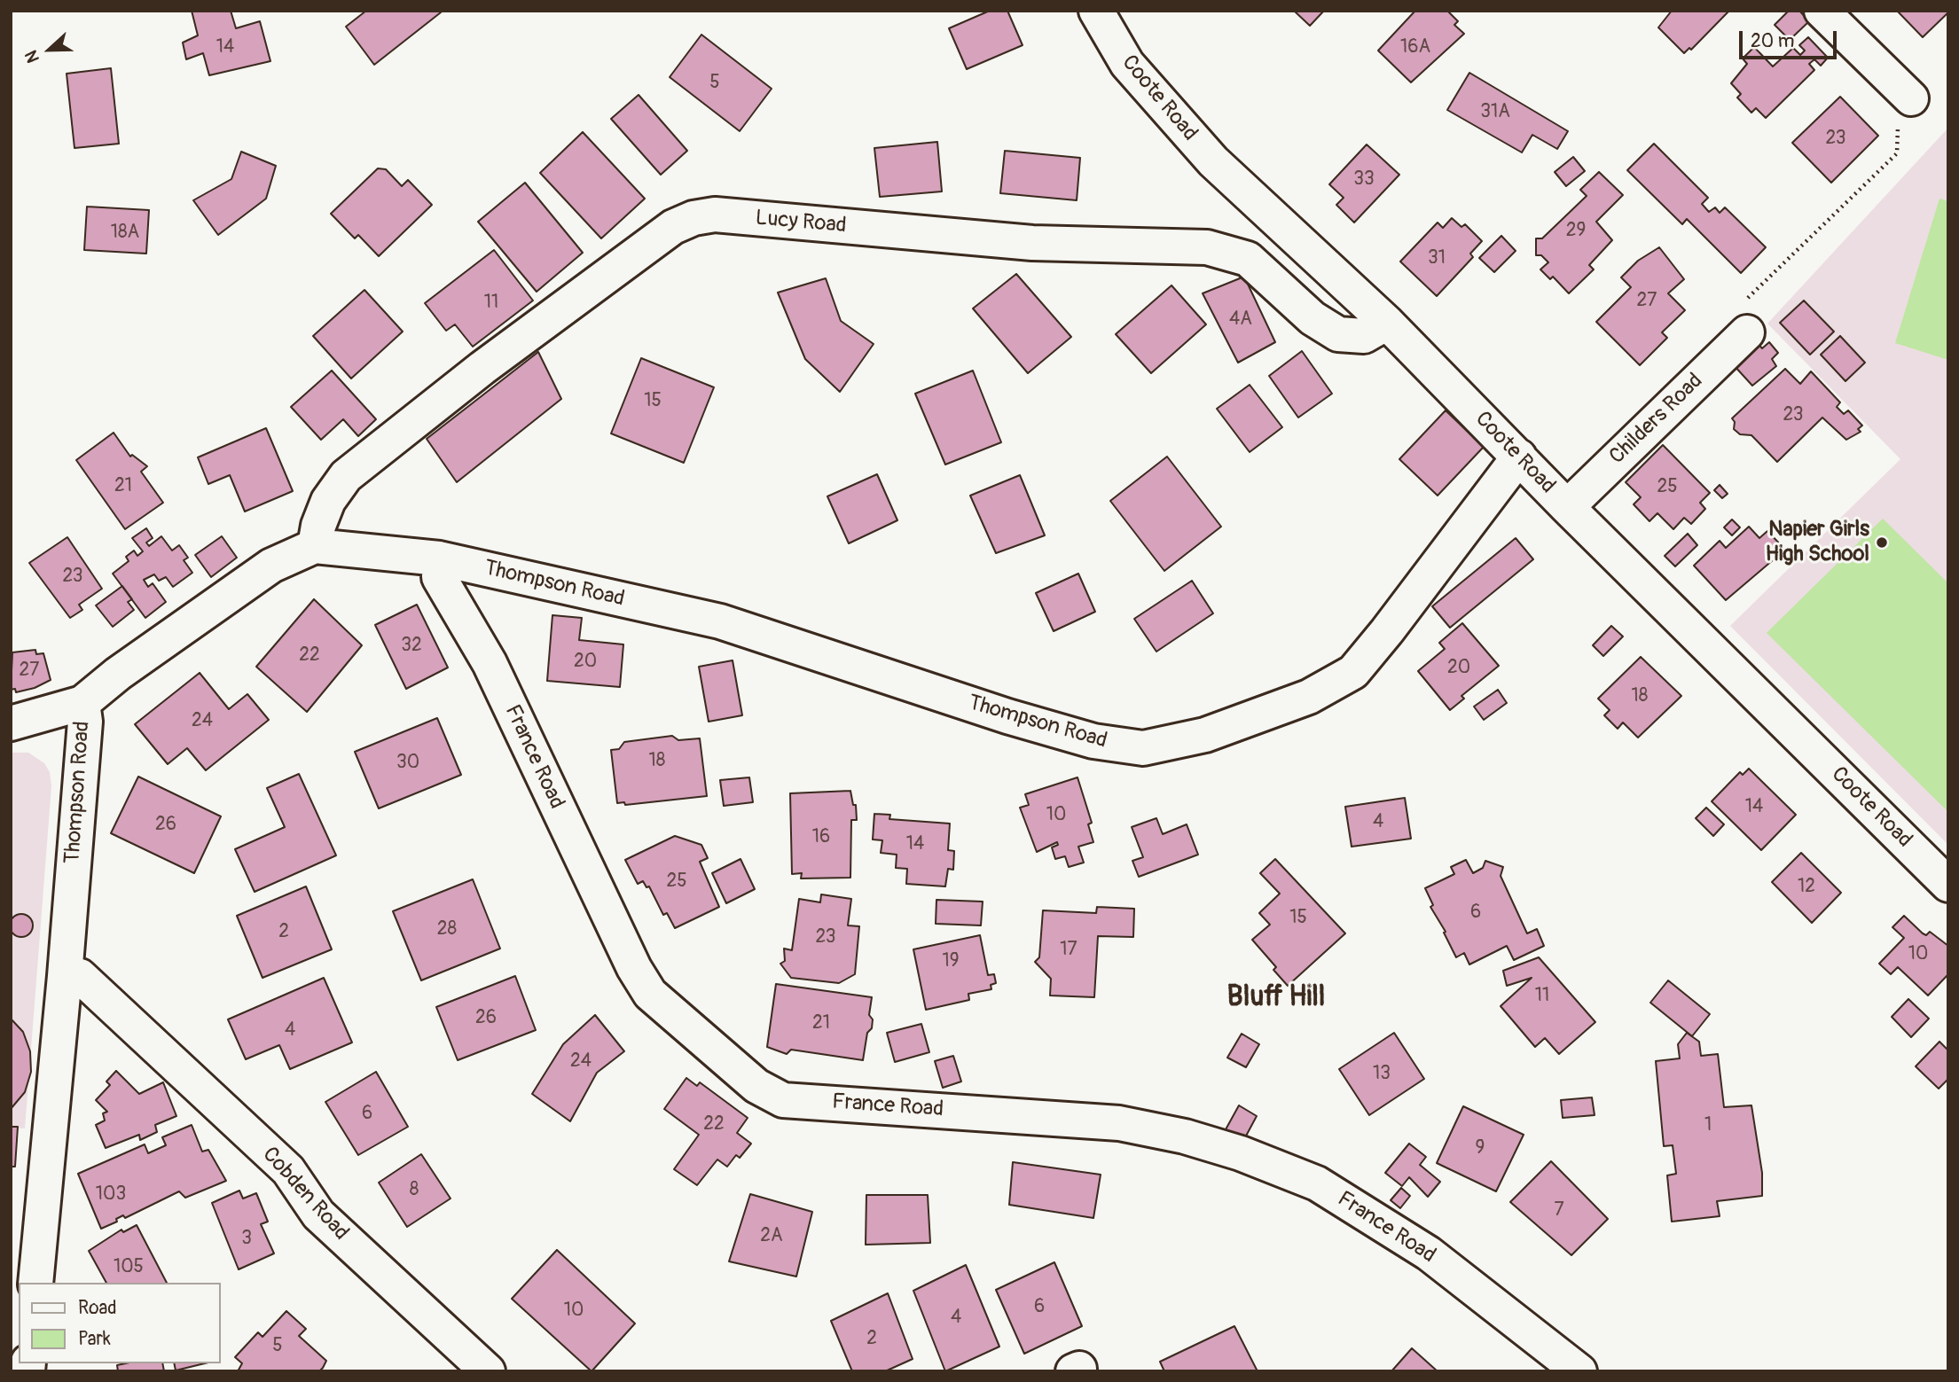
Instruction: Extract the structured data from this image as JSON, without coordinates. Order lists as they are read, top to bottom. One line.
{"streets":{"street":["Coote Road","Lucy Road","Childers Road","Thompson Road","France Road","Cobden Road"]},"crossings":[["Coote Road","Lucy Road"],["Coote Road","Childers Road"],["Coote Road","Thompson Road"],["Lucy Road","Thompson Road"],["Thompson Road","France Road"],["Thompson Road","Cobden Road"]],"districts":["Bluff Hill"],"places":["Napier Girls High School"],"house_numbers":["14","16A","5","31A","23","33","29","18A","31","27","11","4A","15","23","21","25","23","32","22","20","20","27","18","24","18","30","14","10","4","26","16","14","25","12","6","15","28","2","23","17","10","19","11","26","21","4","24","13","6","22","1","9","8","103","7","2A","3","105","6","10","4","2","5"],"legend":["Road","Park"],"scale_bar":"20 m","north":"left"}
